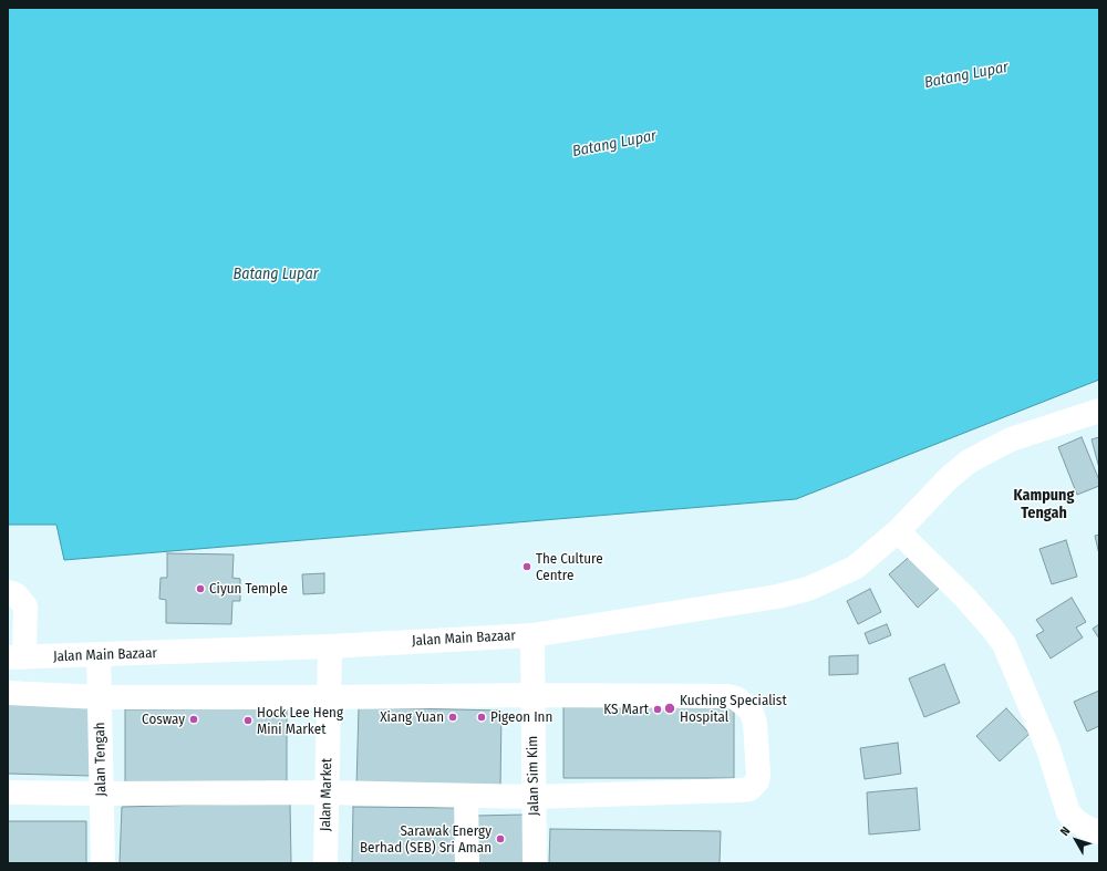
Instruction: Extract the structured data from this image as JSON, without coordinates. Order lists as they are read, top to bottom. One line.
{"streets":{"street":["Jalan Main Bazaar","Jalan Tengah","Jalan Sim Kim","Jalan Market"]},"crossings":[["Jalan Main Bazaar","Jalan Tengah"],["Jalan Main Bazaar","Jalan Sim Kim"],["Jalan Main Bazaar","Jalan Market"]],"districts":["Kampung Tengah"],"water":["Batang Lupar"],"places":["The Culture Centre","Ciyun Temple","Kuching Specialist Hospital","KS Mart","Xiang Yuan","Pigeon Inn","Cosway","Hock Lee Heng Mini Market","Sarawak Energy Berhad (SEB) Sri Aman"],"north":"top left"}
